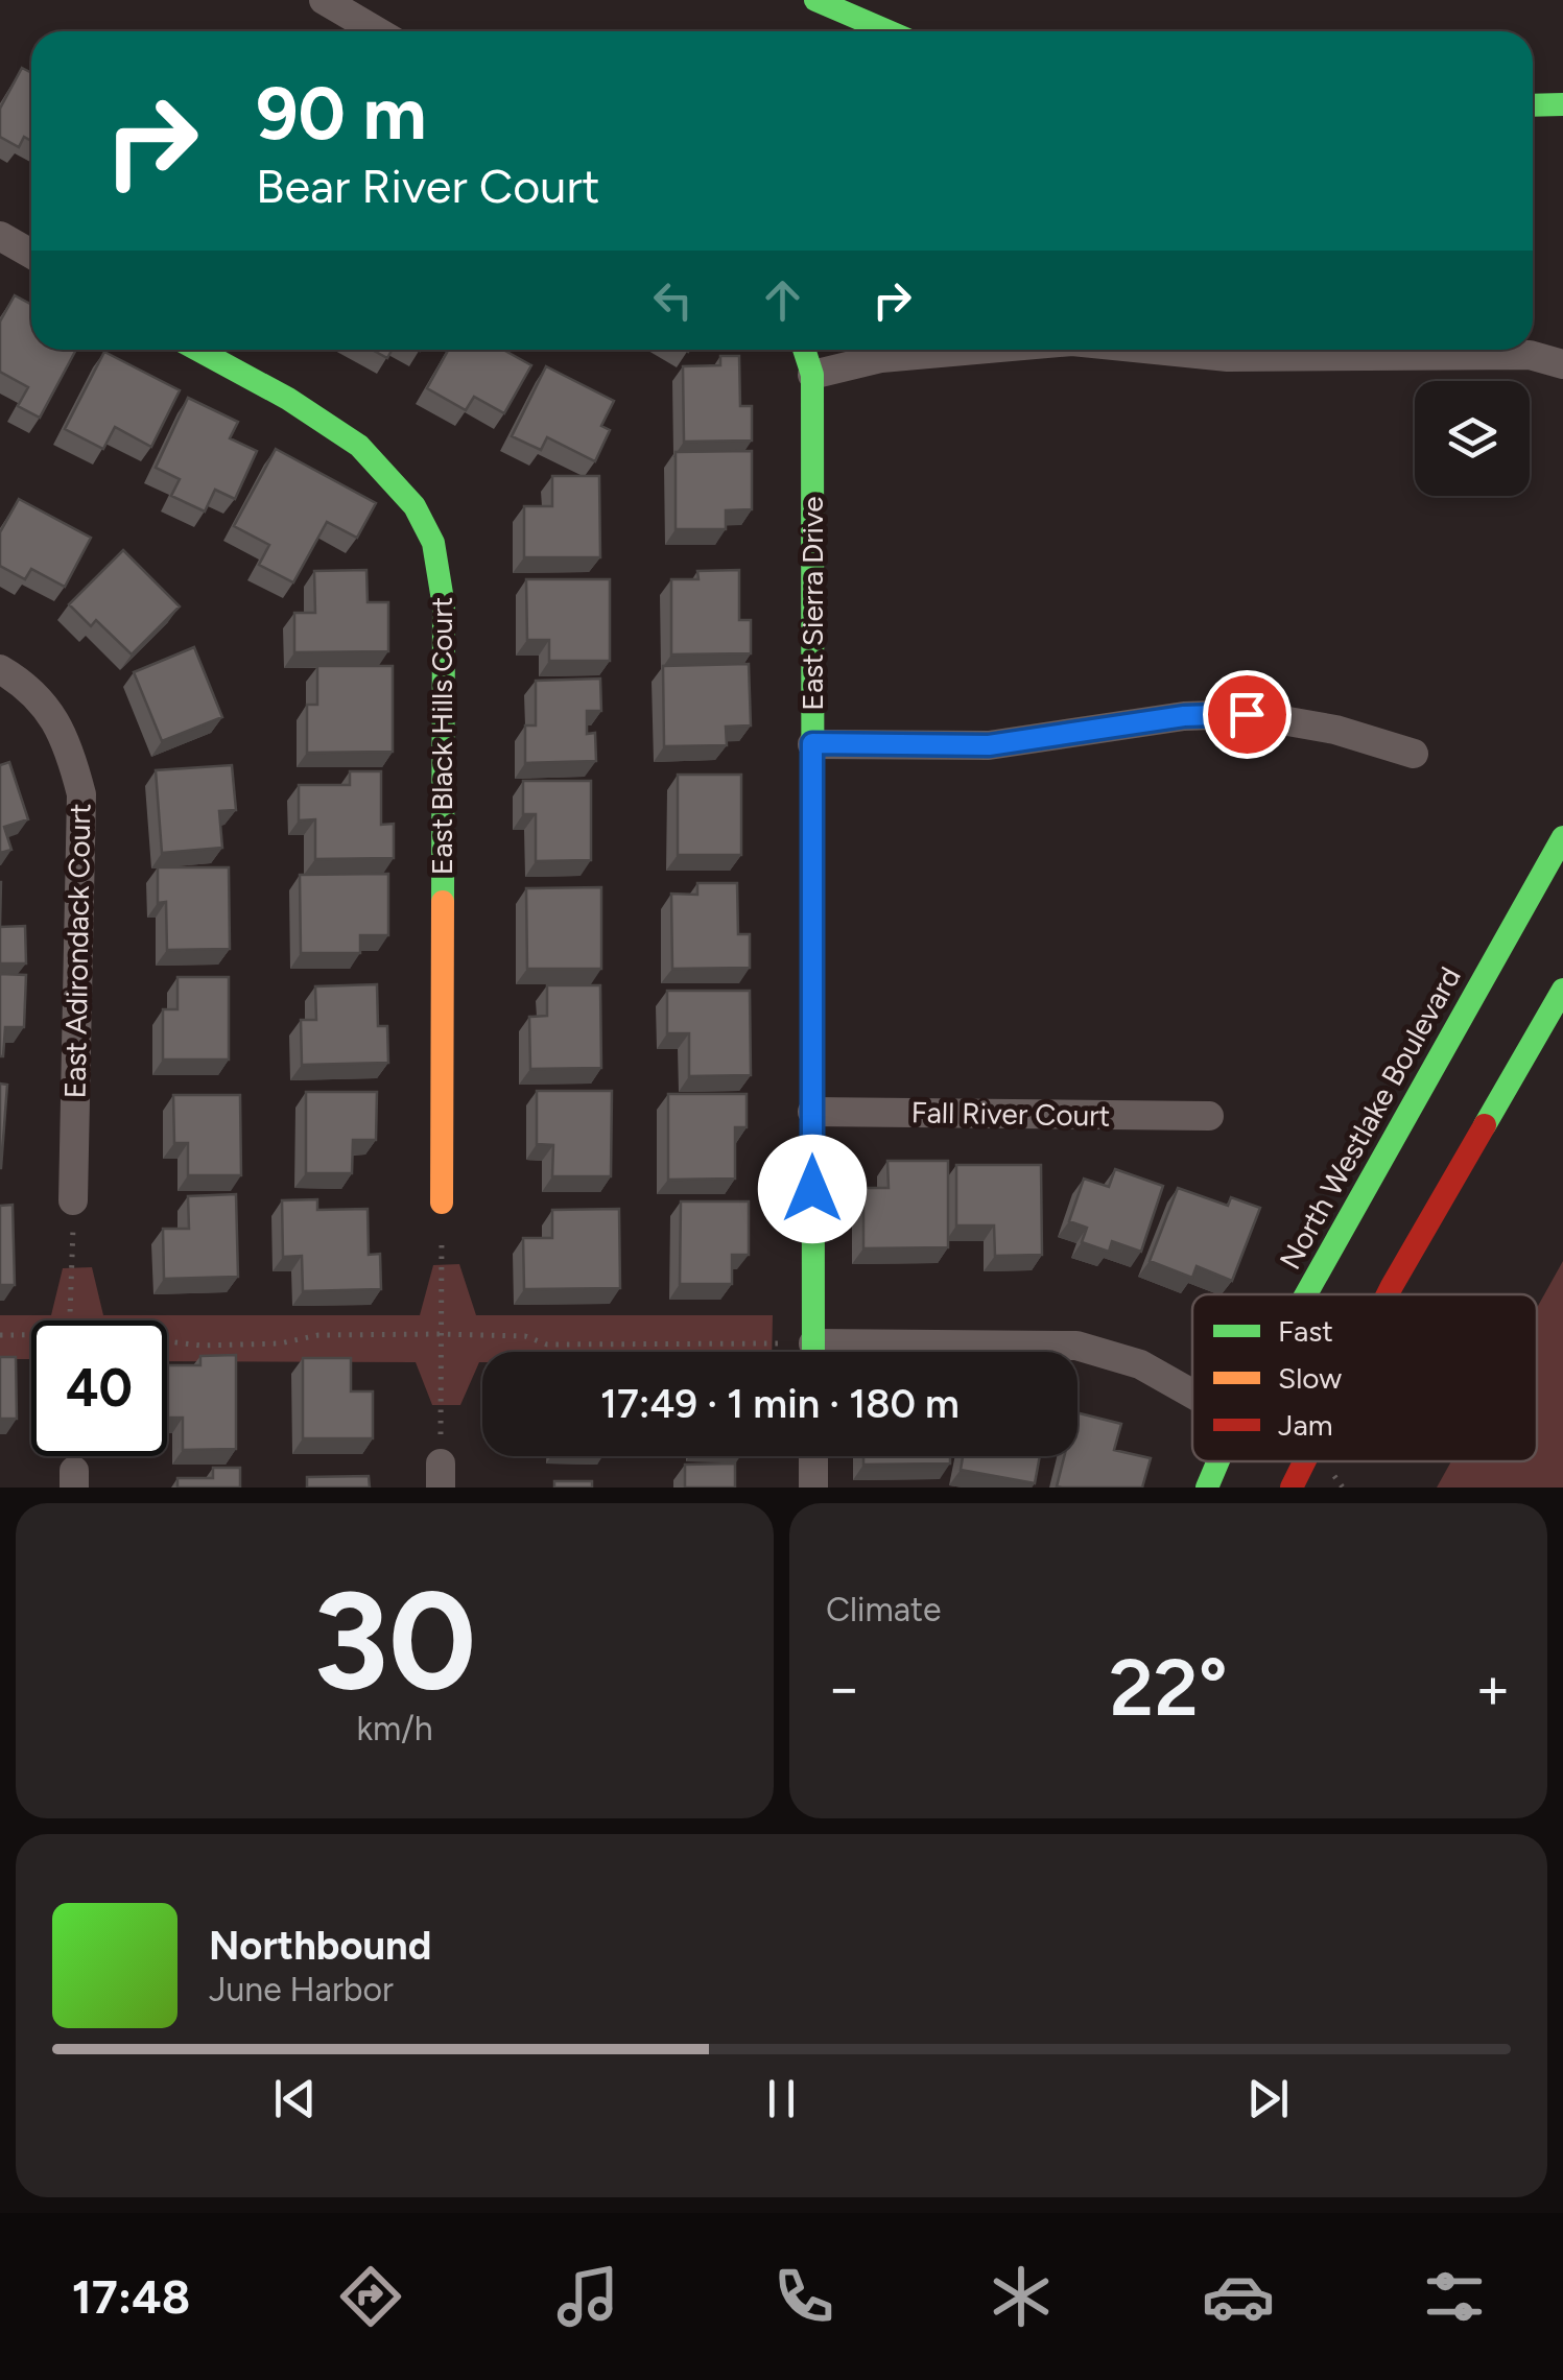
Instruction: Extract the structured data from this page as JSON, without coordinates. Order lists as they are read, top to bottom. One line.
{"streets":{"street":["East Sierra Drive","East Black Hills Court","East Adirondack Court","Fall River Court","North Westlake Boulevard"]},"crossings":[["East Sierra Drive","Fall River Court"]],"legend":["Fast","Slow","Jam"],"page":{"turn":["90 m","Bear River Court"],"limit":"40","trip":"17:49 · 1 min · 180 m","tile":[["30","km/h"],"Climate"],"heat":["−","22°","+"],"song":["Northbound","June Harbor"],"tabs":"17:48"}}
